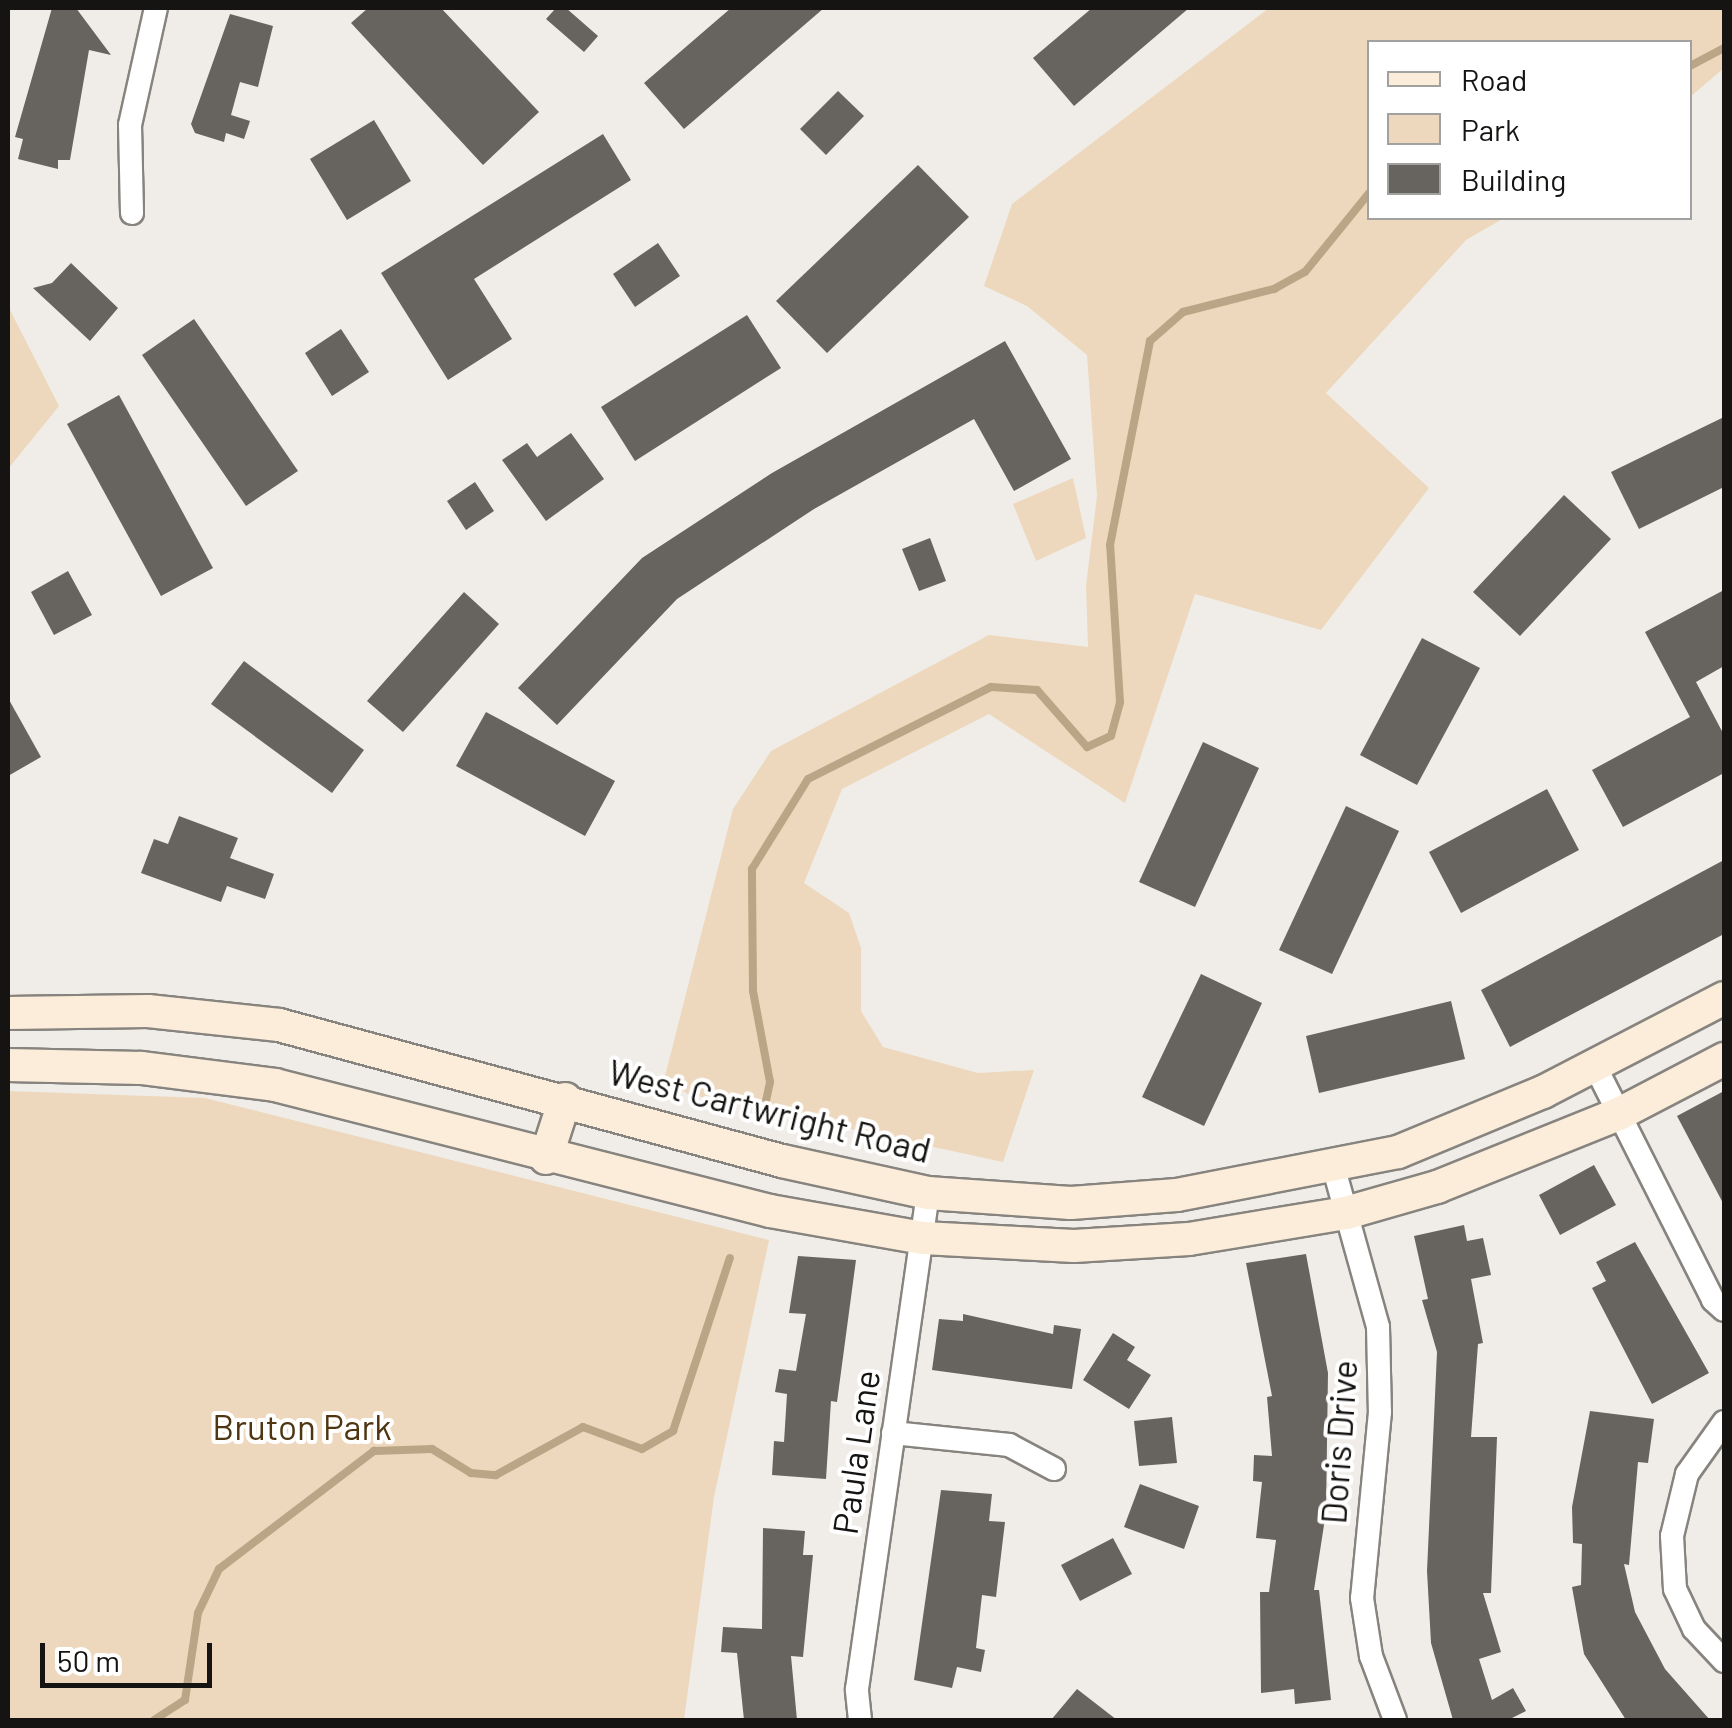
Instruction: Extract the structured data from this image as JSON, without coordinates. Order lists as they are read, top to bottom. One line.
{"streets":{"main road":["West Cartwright Road"],"street":["Doris Drive","Paula Lane"]},"crossings":[["West Cartwright Road","Doris Drive"],["West Cartwright Road","Paula Lane"]],"parks":["Bruton Park"],"legend":["Road","Park","Building"],"scale_bar":"50 m"}
